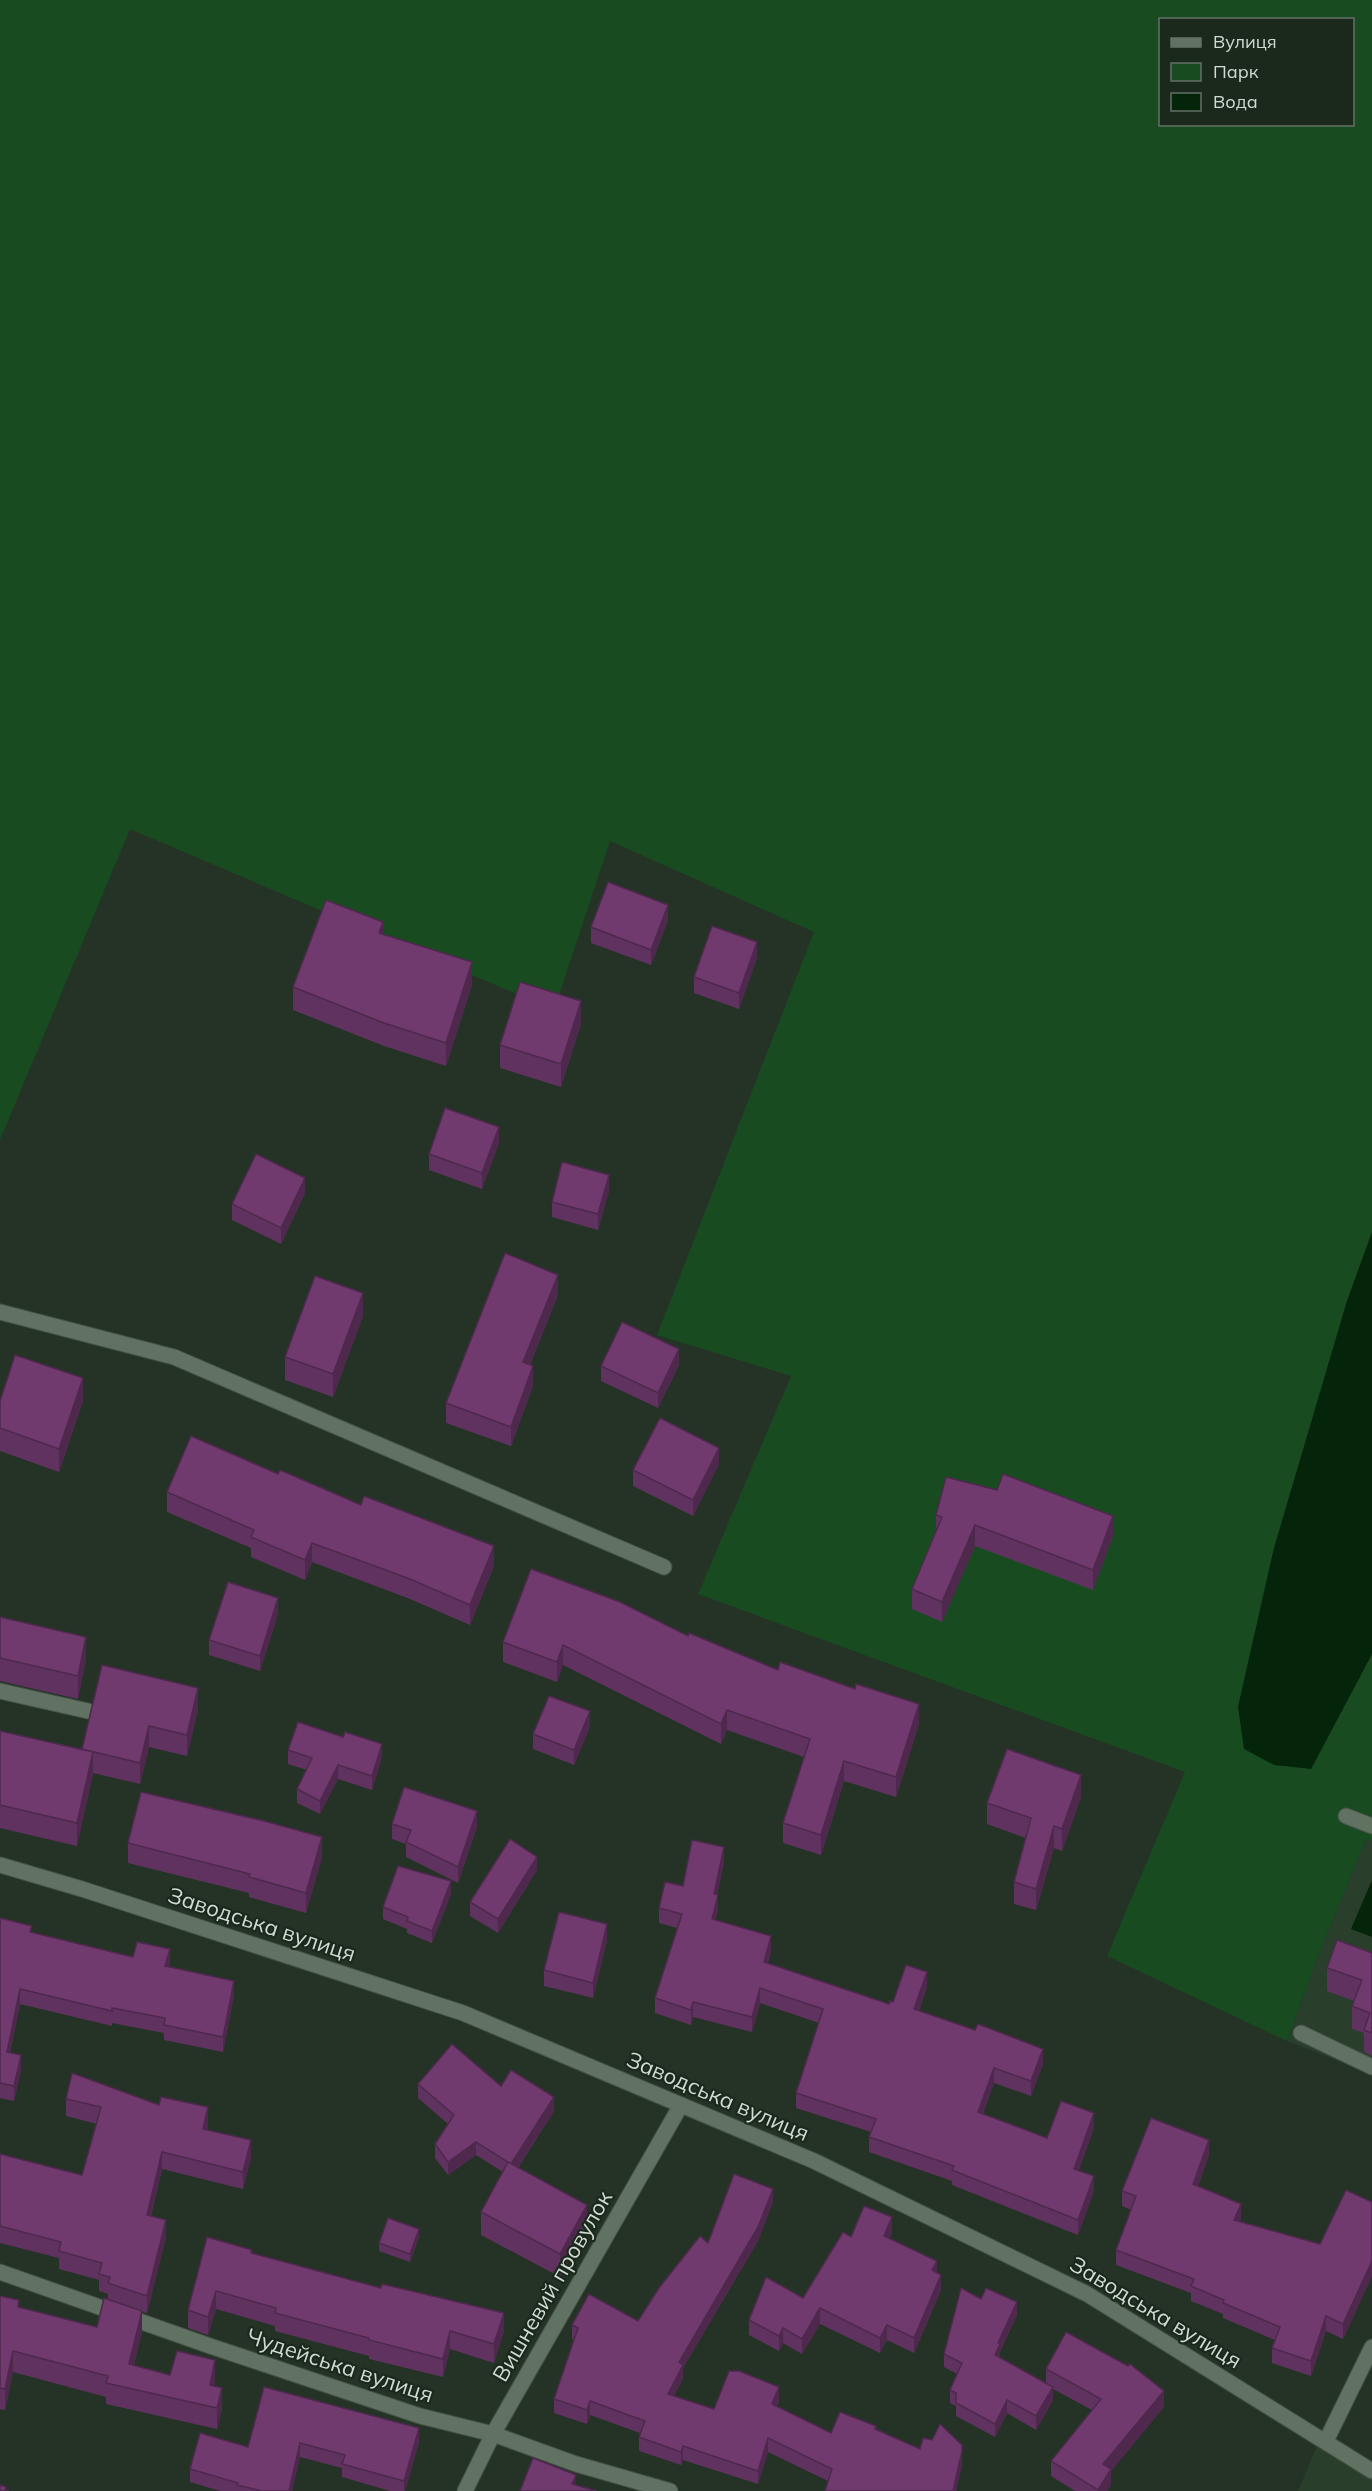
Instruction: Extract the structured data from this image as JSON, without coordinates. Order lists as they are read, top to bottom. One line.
{"streets":{"main road":["Заводська вулиця","Вишневий провулок","Чудейська вулиця"]},"crossings":[["Заводська вулиця","Вишневий провулок"],["Вишневий провулок","Чудейська вулиця"]],"legend":["Вулиця","Парк","Вода"]}
